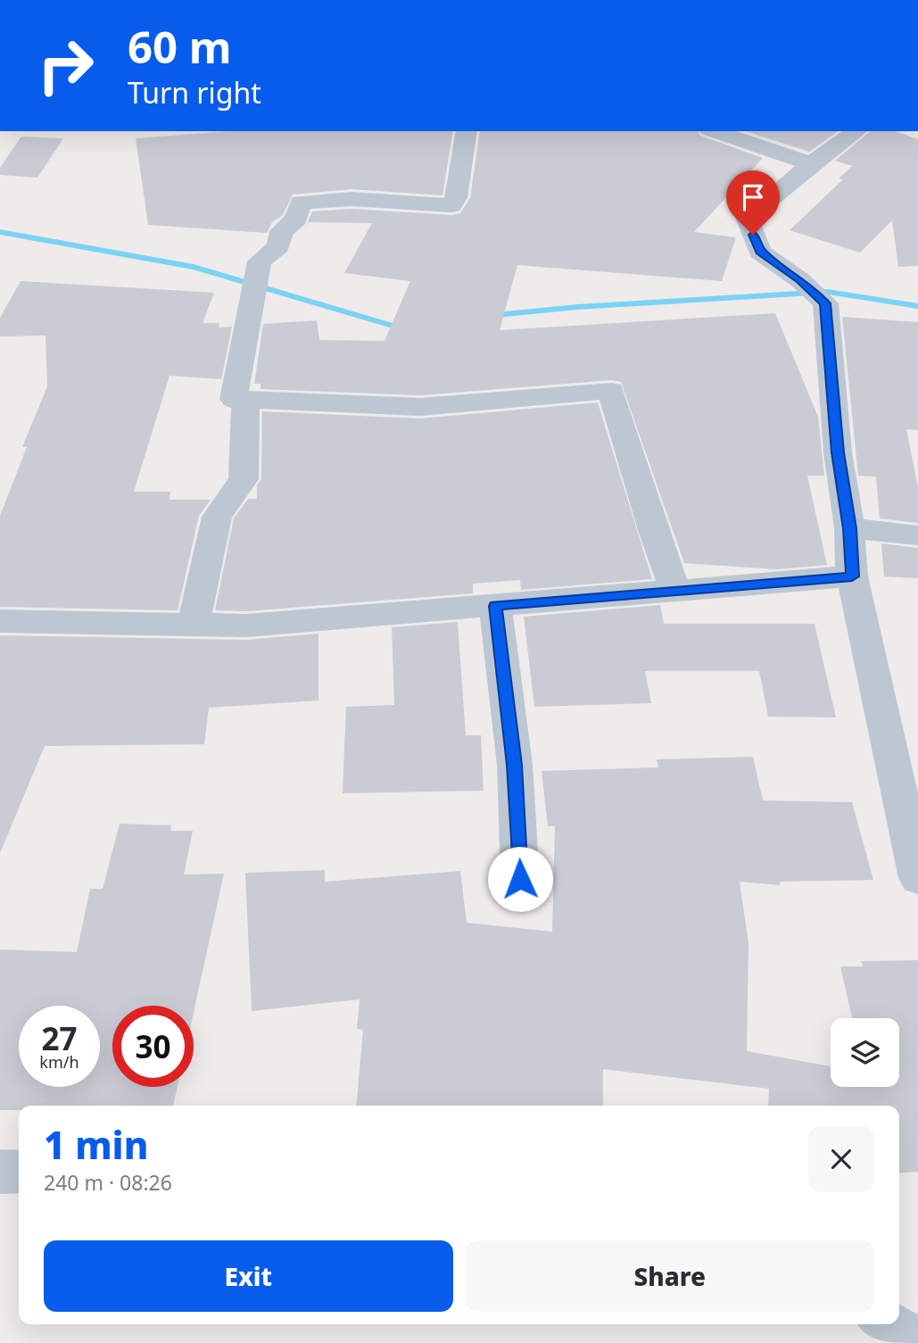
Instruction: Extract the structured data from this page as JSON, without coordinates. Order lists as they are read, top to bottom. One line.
{"page":{"turn":["60 m","Turn right"],"speed":"27 km/h","limit":"30","heading":["1 min","240 m · 08:26"],"buttons":["Exit","Share"]}}
